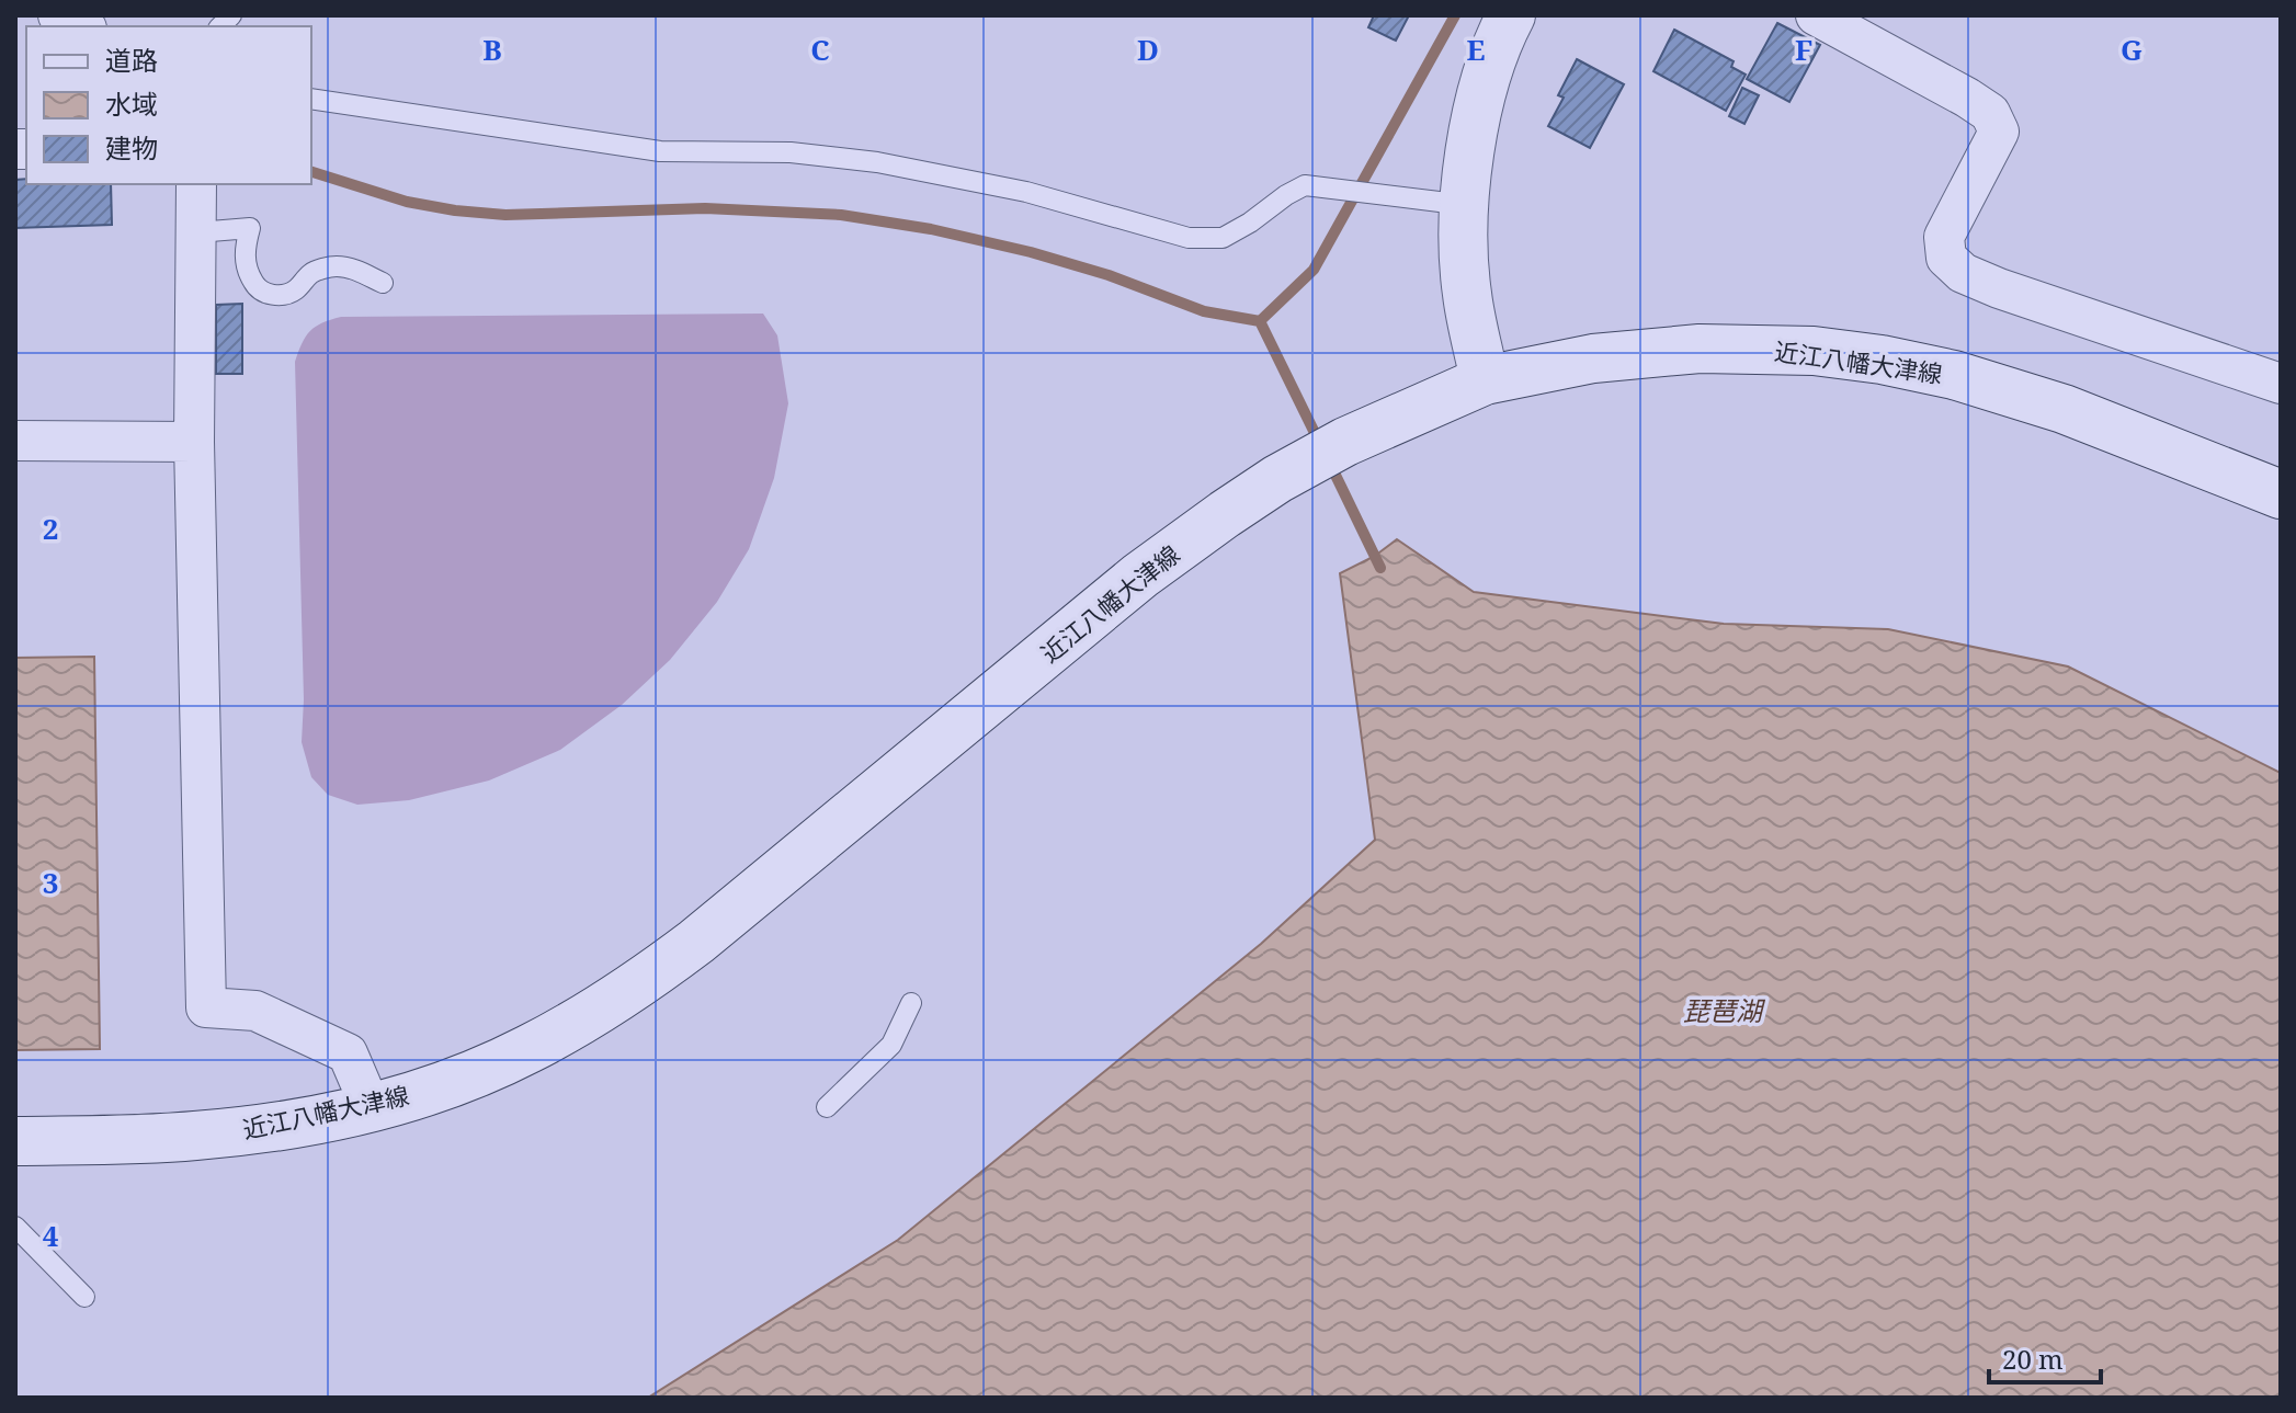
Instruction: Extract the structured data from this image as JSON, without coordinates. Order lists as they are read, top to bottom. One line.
{"streets":{"main road":["近江八幡大津線"]},"water":["琵琶湖"],"legend":["道路","水域","建物"],"scale_bar":"20 m","grid":{"columns":["B","C","D","E","F","G"],"rows":["2","3","4"]}}
